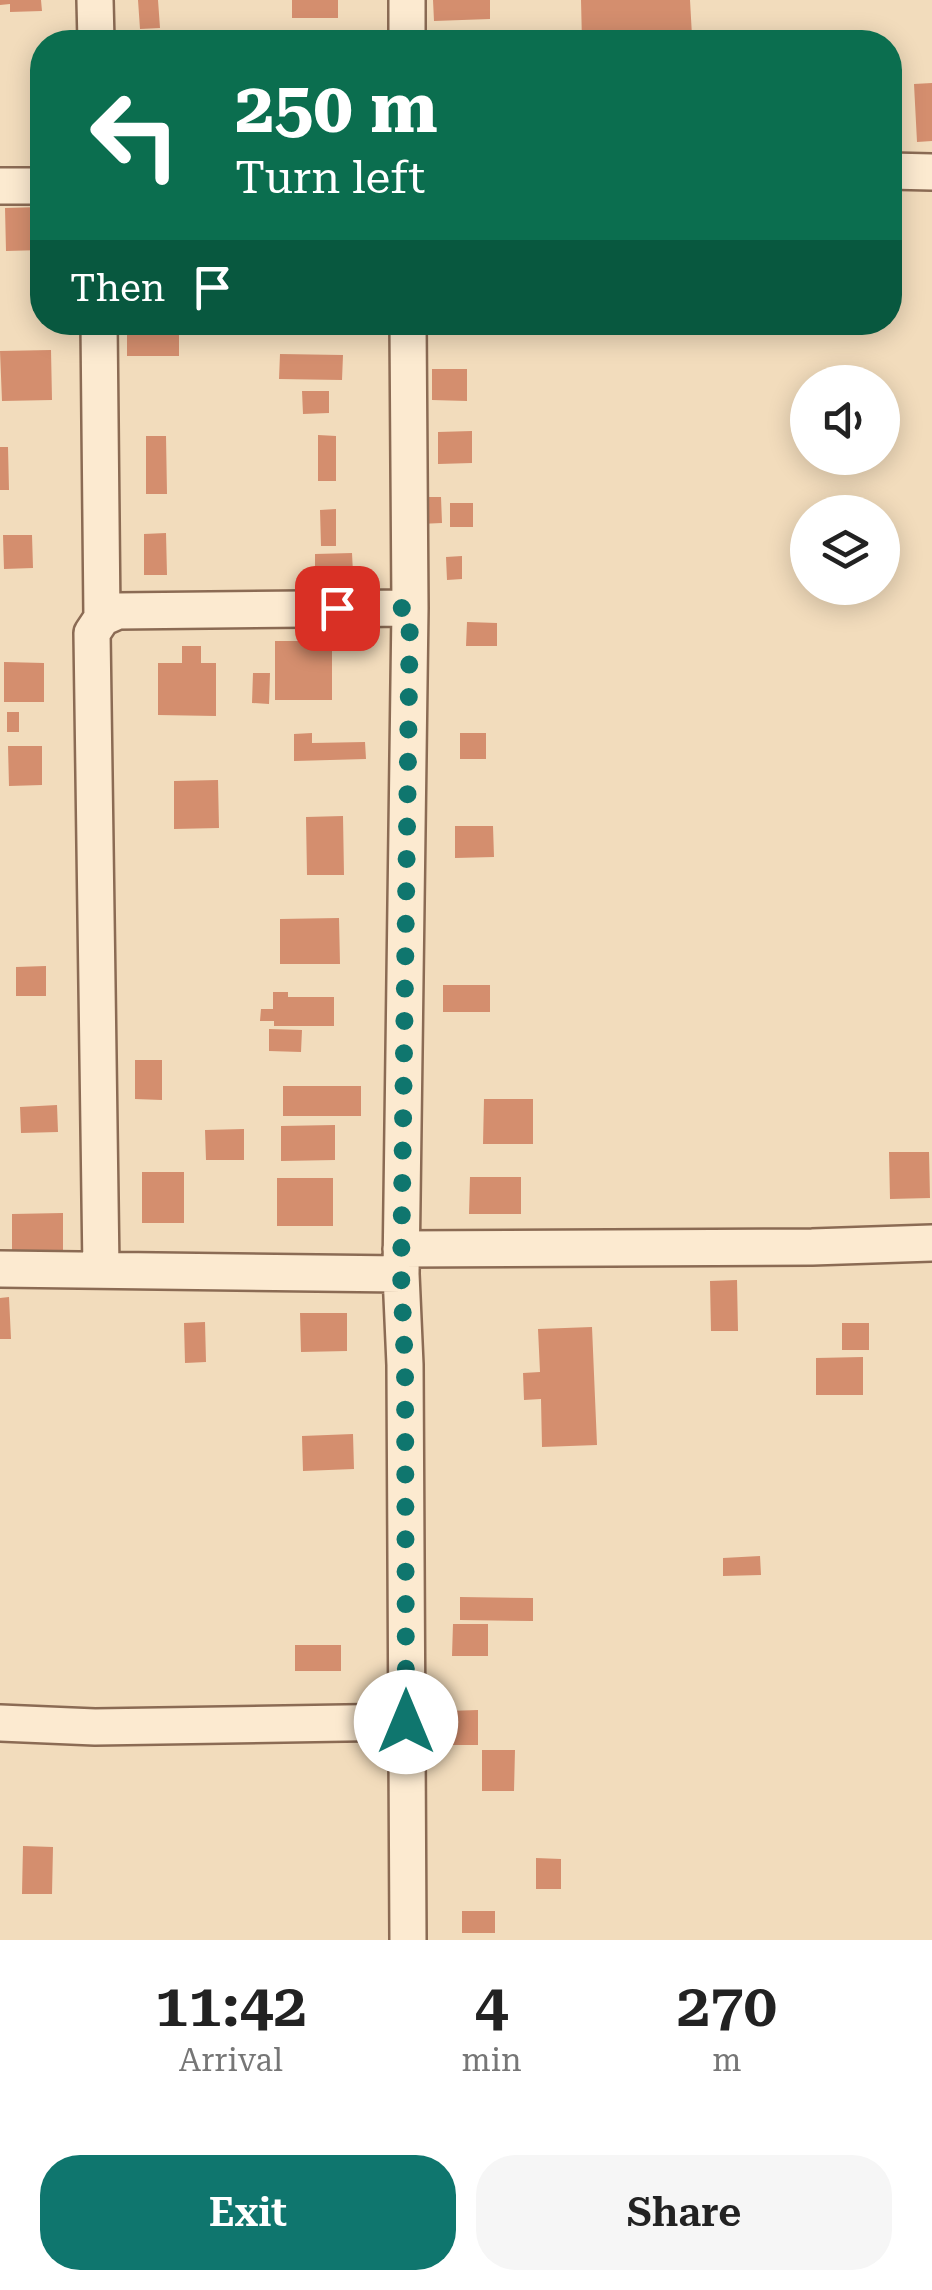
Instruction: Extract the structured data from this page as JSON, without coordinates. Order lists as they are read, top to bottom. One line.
{"page":{"turn":["250 m","Turn left"],"then":"Then","eta":["11:42","Arrival","4","min","270","m"],"buttons":["Exit","Share"]}}
